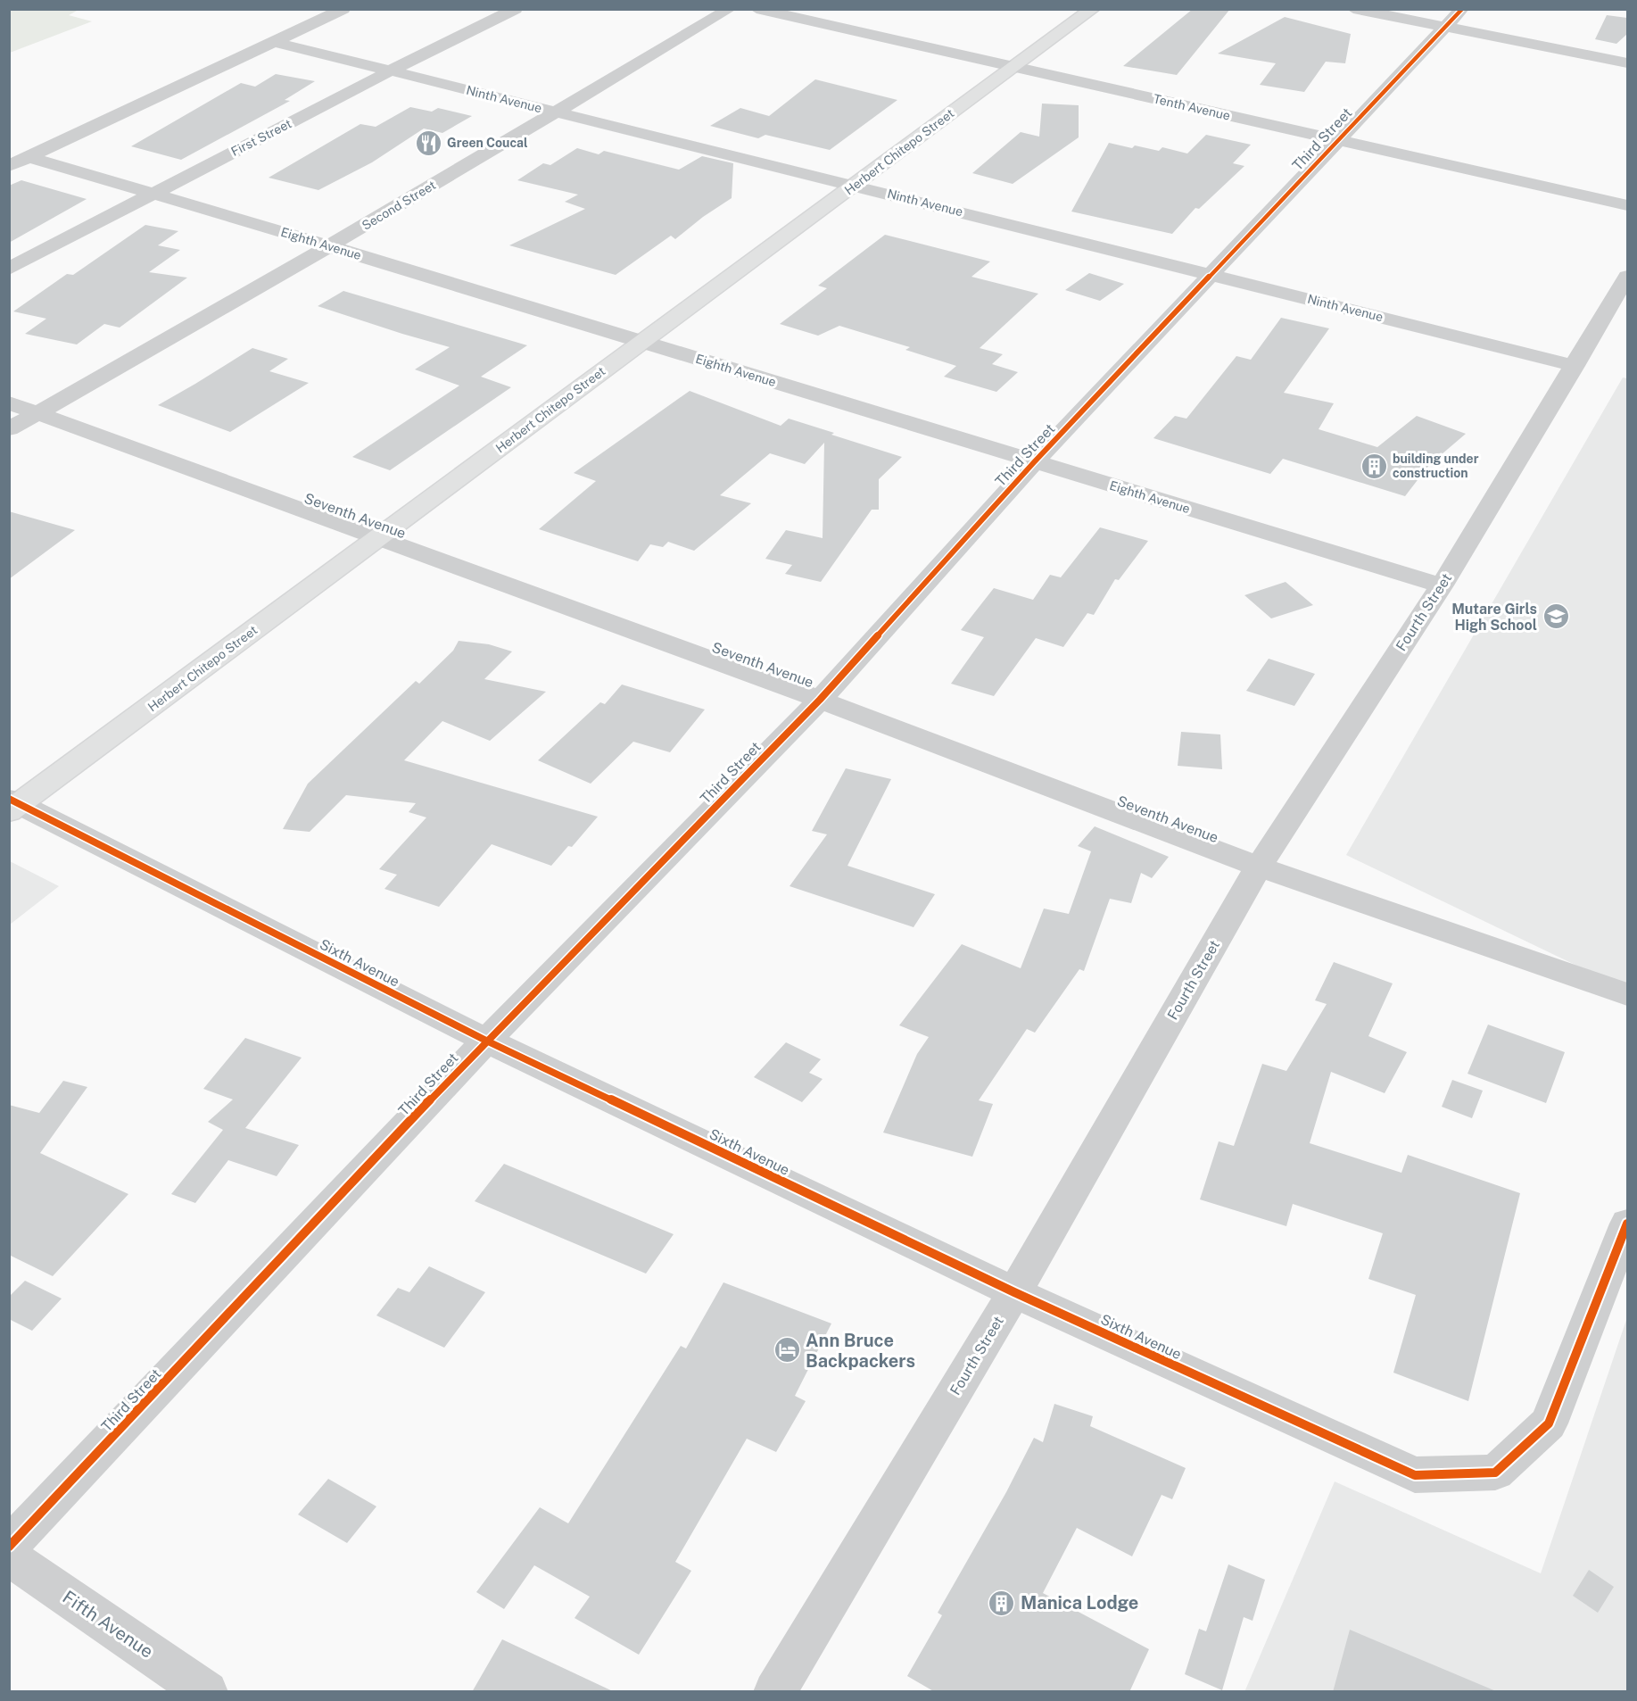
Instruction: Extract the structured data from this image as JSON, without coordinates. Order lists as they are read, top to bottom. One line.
{"streets":{"main road":["Herbert Chitepo Street"],"street":["Ninth Avenue","Tenth Avenue","First Street","Third Street","Second Street","Eighth Avenue","Seventh Avenue","Fourth Street","Sixth Avenue","Fifth Avenue"]},"crossings":[["Ninth Avenue","First Street"],["Ninth Avenue","Third Street"],["Ninth Avenue","Herbert Chitepo Street"],["Ninth Avenue","Second Street"],["Ninth Avenue","Fourth Street"],["Tenth Avenue","Third Street"],["Tenth Avenue","Herbert Chitepo Street"],["First Street","Eighth Avenue"],["Third Street","Eighth Avenue"],["Third Street","Seventh Avenue"],["Third Street","Sixth Avenue"],["Herbert Chitepo Street","Eighth Avenue"],["Herbert Chitepo Street","Seventh Avenue"],["Herbert Chitepo Street","Sixth Avenue"],["Second Street","Eighth Avenue"],["Second Street","Seventh Avenue"],["Eighth Avenue","Fourth Street"],["Seventh Avenue","Fourth Street"],["Fourth Street","Sixth Avenue"]],"places":{"restaurant":["Green Coucal"],"building":["building under construction","Manica Lodge"],"school or university":["Mutare Girls High School"],"hotel":["Ann Bruce Backpackers"]}}
